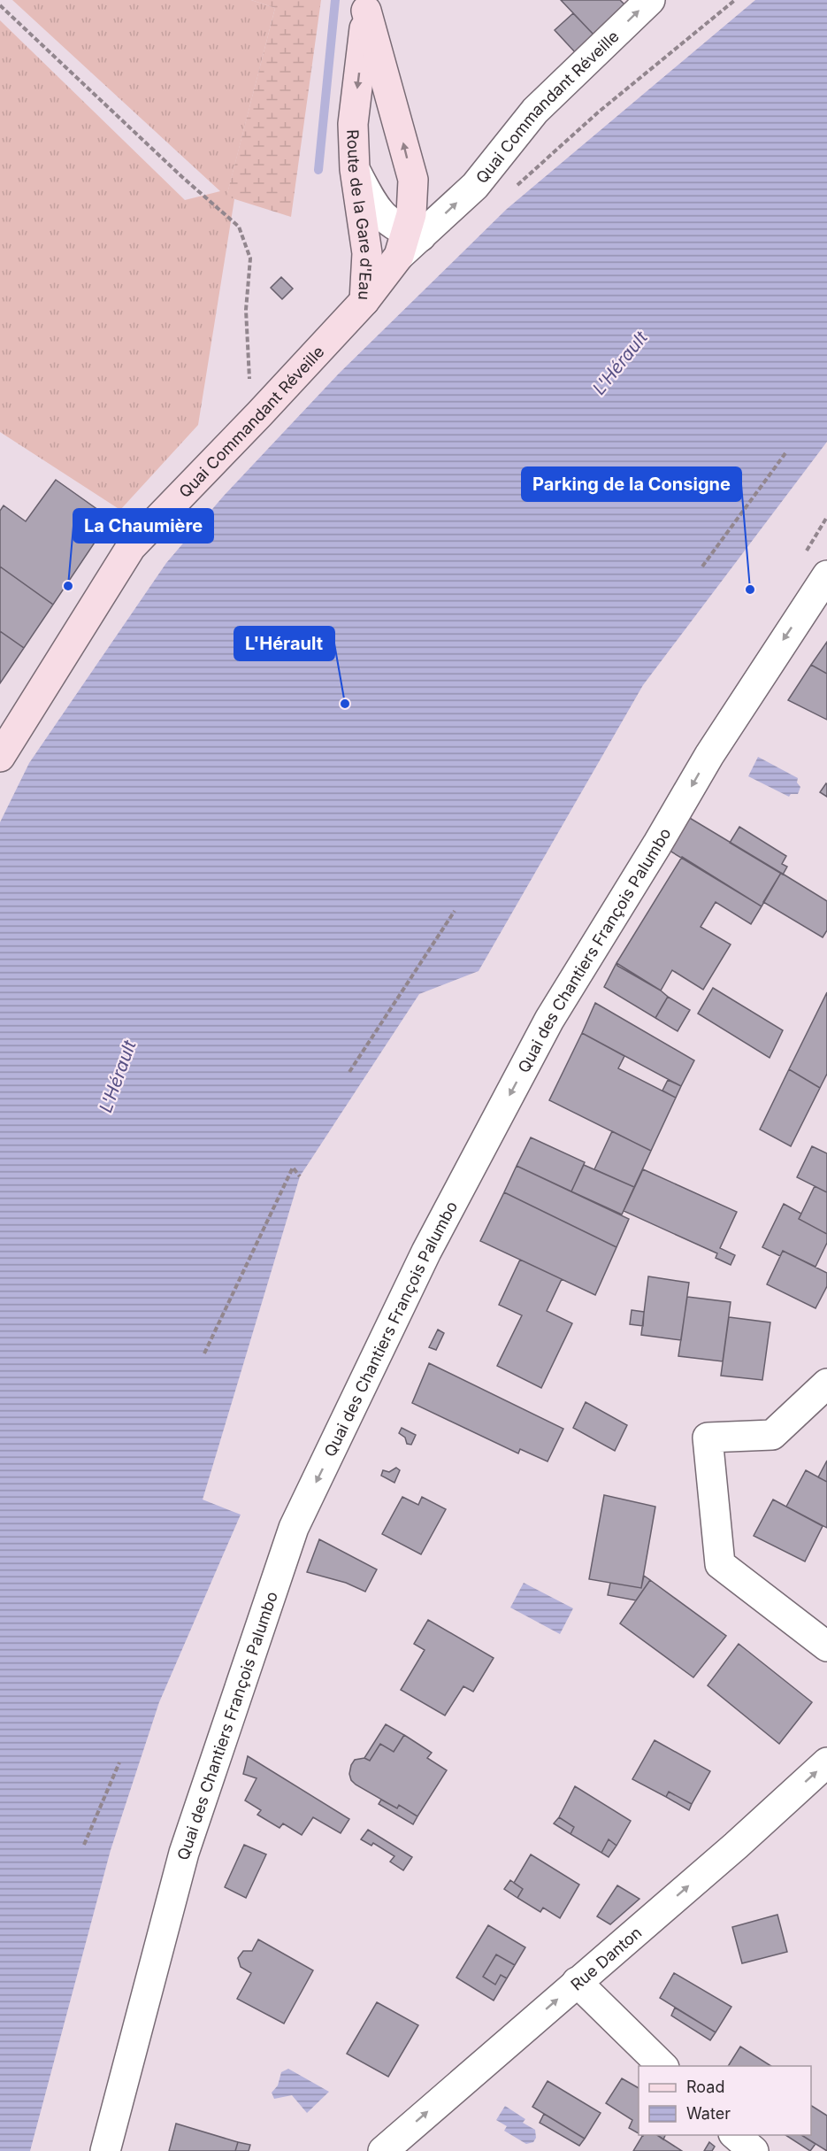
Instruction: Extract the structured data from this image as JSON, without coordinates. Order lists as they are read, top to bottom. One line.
{"streets":{"main road":["Quai Commandant Réveille","Route de la Gare d'Eau"],"street":["Quai des Chantiers François Palumbo","Rue Danton"]},"crossings":[["Quai Commandant Réveille","Route de la Gare d'Eau"]],"one_way":["Quai Commandant Réveille","Quai des Chantiers François Palumbo","Rue Danton"],"water":["L'Hérault"],"places":["La Chaumière","Parking de la Consigne","L'Hérault"],"legend":["Road","Water"]}
